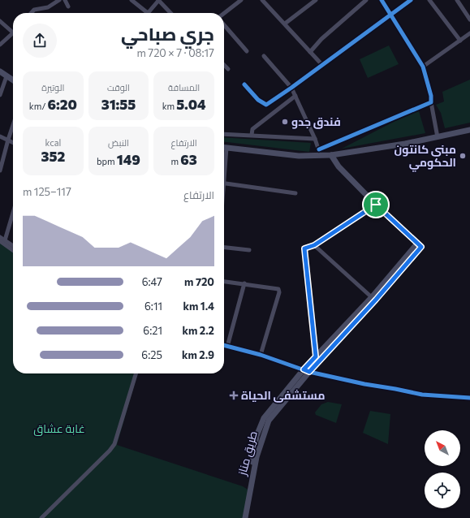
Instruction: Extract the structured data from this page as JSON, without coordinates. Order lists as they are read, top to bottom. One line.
{"streets":{"main road":["طريق مناز"]},"parks":["غابة عشاق"],"places":{"other":["فندق جدو","مبنى كانتون الحكومي"],"health":["مستشفى الحياة"]},"north":"top left","page":{"heading":["جري صباحي","08:17 · 7 × 720 m"],"stats":[["المسافة","5.04 km"],["الوقت","31:55"],["الوتيرة","6:20 /km"],["الارتفاع","63 m"],["النبض","149 bpm"],["kcal","352"]],"chart":["الارتفاع","117–125 m"],"list":[{"name":"720 m","note":"6:47"},{"name":"1.4 km","note":"6:11"},{"name":"2.2 km","note":"6:21"},{"name":"2.9 km","note":"6:25"}]}}
